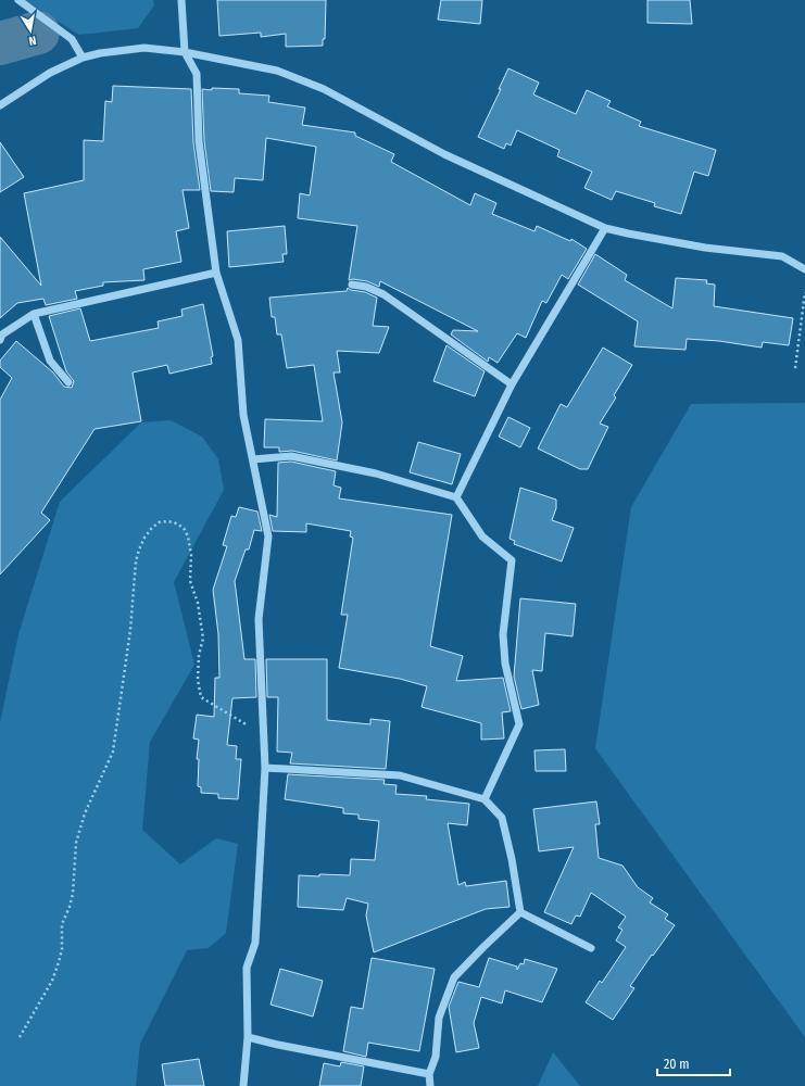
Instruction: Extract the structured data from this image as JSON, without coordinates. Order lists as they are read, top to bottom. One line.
{"scale_bar":"20 m","north":"bottom"}
